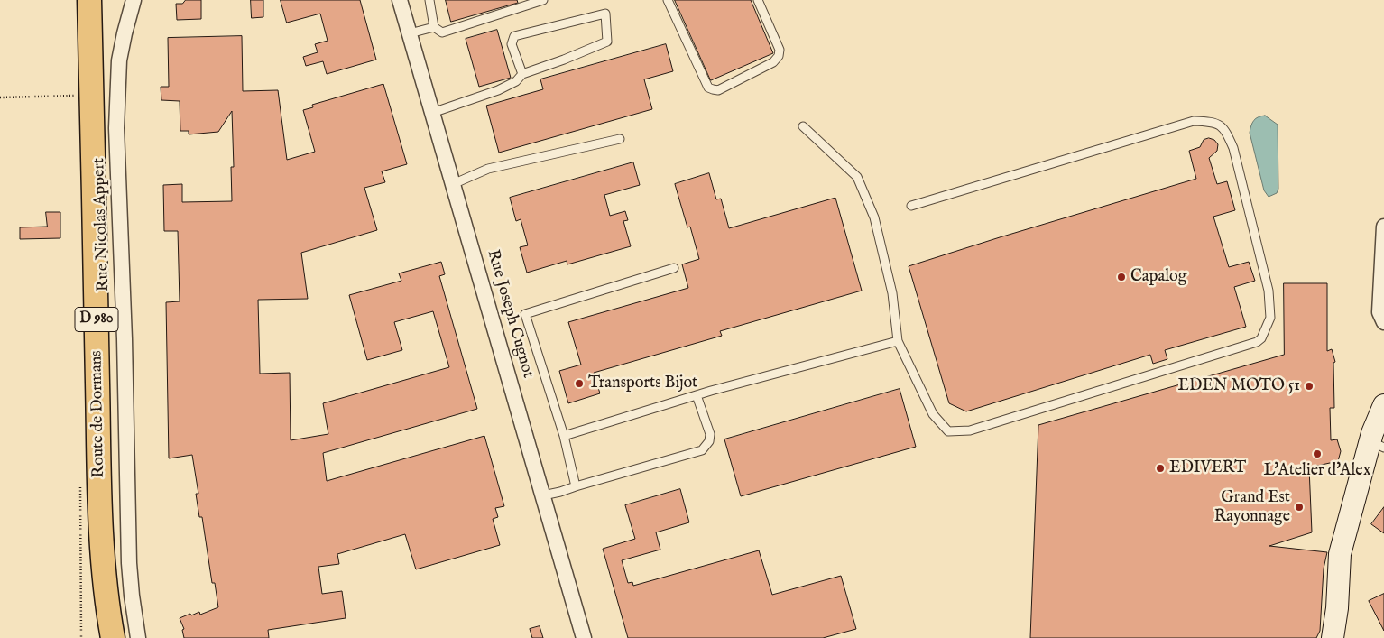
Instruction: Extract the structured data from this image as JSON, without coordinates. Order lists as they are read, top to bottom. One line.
{"streets":{"main road":["D 980","Route de Dormans"],"street":["Rue Nicolas Appert","Rue Joseph Cugnot"]},"places":["Capalog","Transports Bijot","EDEN MOTO 51","L'Atelier d'Alex","EDIVERT","Grand Est Rayonnage"]}
